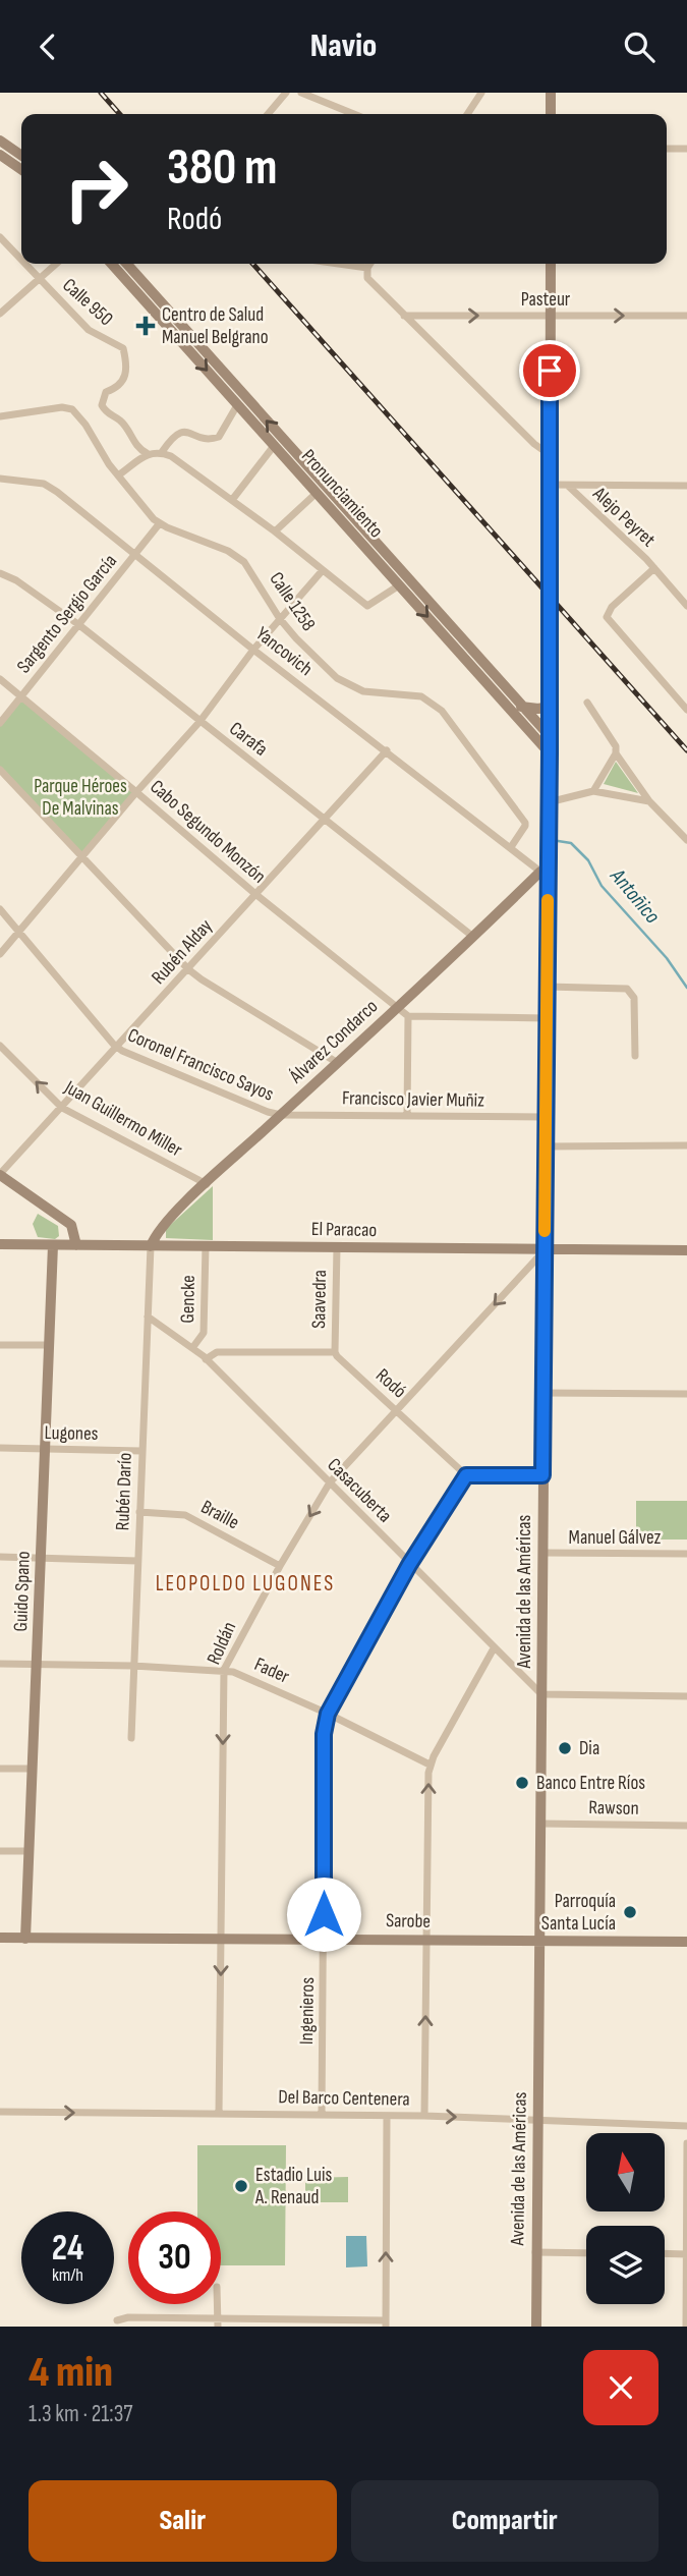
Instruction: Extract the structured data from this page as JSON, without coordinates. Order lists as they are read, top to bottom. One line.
{"streets":{"main road":["Pronunciamiento","Álvarez Condarco","El Paracao","Guido Spano","Avenida de las Américas","Sarobe"],"street":["Pasteur","Calle 950","Alejo Peyret","Calle 1258","Sargento Sergio García","Yancovich","Carafa","Cabo Segundo Monzón","Rubén Alday","Coronel Francisco Sayos","Francisco Javier Muñiz","Juan Guillermo Miller","Gencke","Saavedra","Rodó","Lugones","Casacuberta","Rubén Darío","Braille","Manuel Gálvez","Roldán","Fader","Rawson","Ingenieros","Del Barco Centenera"]},"crossings":[["Pasteur","Avenida de las Américas"],["Pronunciamiento","Avenida de las Américas"],["Calle 1258","Sargento Sergio García"],["Calle 1258","Yancovich"],["Sargento Sergio García","Yancovich"],["Sargento Sergio García","Carafa"],["Sargento Sergio García","Cabo Segundo Monzón"],["Yancovich","Rubén Alday"],["Yancovich","Álvarez Condarco"],["Yancovich","Avenida de las Américas"],["Carafa","Rubén Alday"],["Carafa","Álvarez Condarco"],["Cabo Segundo Monzón","Rubén Alday"],["Cabo Segundo Monzón","Álvarez Condarco"],["Rubén Alday","Coronel Francisco Sayos"],["Rubén Alday","Juan Guillermo Miller"],["Álvarez Condarco","Coronel Francisco Sayos"],["Álvarez Condarco","Francisco Javier Muñiz"],["Álvarez Condarco","Juan Guillermo Miller"],["Álvarez Condarco","El Paracao"],["Álvarez Condarco","Rubén Darío"],["Álvarez Condarco","Avenida de las Américas"],["Coronel Francisco Sayos","Francisco Javier Muñiz"],["Francisco Javier Muñiz","Avenida de las Américas"],["El Paracao","Gencke"],["El Paracao","Saavedra"],["El Paracao","Rubén Darío"],["El Paracao","Guido Spano"],["El Paracao","Avenida de las Américas"],["El Paracao","Roldán"],["Gencke","Casacuberta"],["Saavedra","Rodó"],["Rodó","Roldán"],["Rodó","Ingenieros"],["Lugones","Rubén Darío"],["Lugones","Guido Spano"],["Casacuberta","Rubén Darío"],["Casacuberta","Avenida de las Américas"],["Casacuberta","Roldán"],["Casacuberta","Ingenieros"],["Rubén Darío","Braille"],["Rubén Darío","Fader"],["Braille","Roldán"],["Manuel Gálvez","Avenida de las Américas"],["Guido Spano","Fader"],["Guido Spano","Sarobe"],["Avenida de las Américas","Roldán"],["Avenida de las Américas","Rawson"],["Avenida de las Américas","Sarobe"],["Avenida de las Américas","Del Barco Centenera"],["Roldán","Fader"],["Roldán","Sarobe"],["Roldán","Del Barco Centenera"],["Fader","Ingenieros"],["Sarobe","Ingenieros"],["Ingenieros","Del Barco Centenera"]],"one_way":["Pasteur","Juan Guillermo Miller","Roldán","Del Barco Centenera"],"districts":["LEOPOLDO LUGONES"],"water":["Antoñico"],"parks":["Parque Héroes De Malvinas"],"places":{"health":["Centro de Salud Manuel Belgrano"],"other":["Dia","Banco Entre Ríos","Parroquía Santa Lucía","Estadio Luis A. Renaud"]},"north":"top","page":{"header":"Navio","turn":["380 m","Rodó"],"speed":"24 km/h","limit":"30","heading":["4 min","1.3 km · 21:37"],"buttons":["Salir","Compartir"]}}
